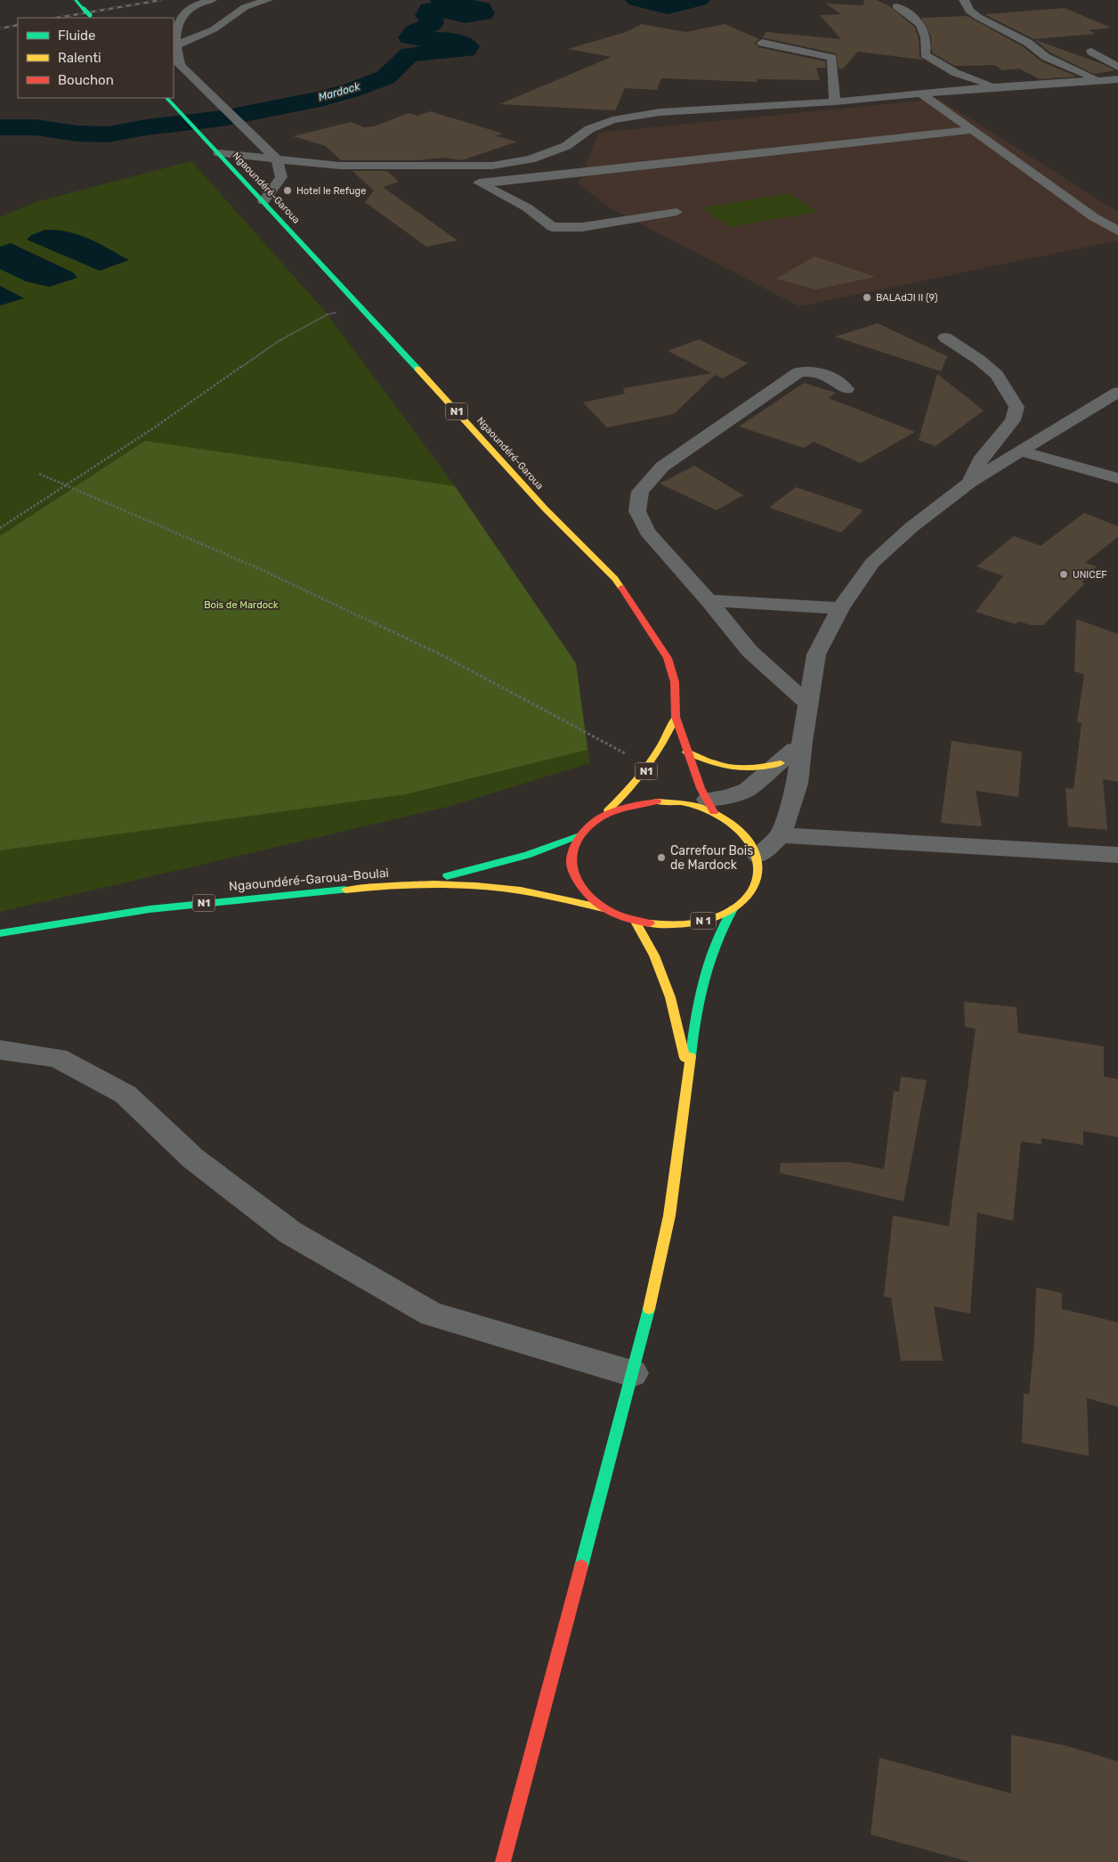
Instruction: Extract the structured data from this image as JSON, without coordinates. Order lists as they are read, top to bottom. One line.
{"streets":{"main road":["Ngaoundéré-Garoua","N1","Ngaoundéré-Garoua-Boulai","N 1"]},"crossings":[["Ngaoundéré-Garoua","Ngaoundéré-Garoua-Boulai"],["Ngaoundéré-Garoua","N 1"],["Ngaoundéré-Garoua-Boulai","N 1"]],"water":["Mardock"],"parks":["Bois de Mardock"],"places":["Hotel le Refuge","BALAdJI II (9)","UNICEF","Carrefour Bois de Mardock"],"legend":["Fluide","Ralenti","Bouchon"]}
